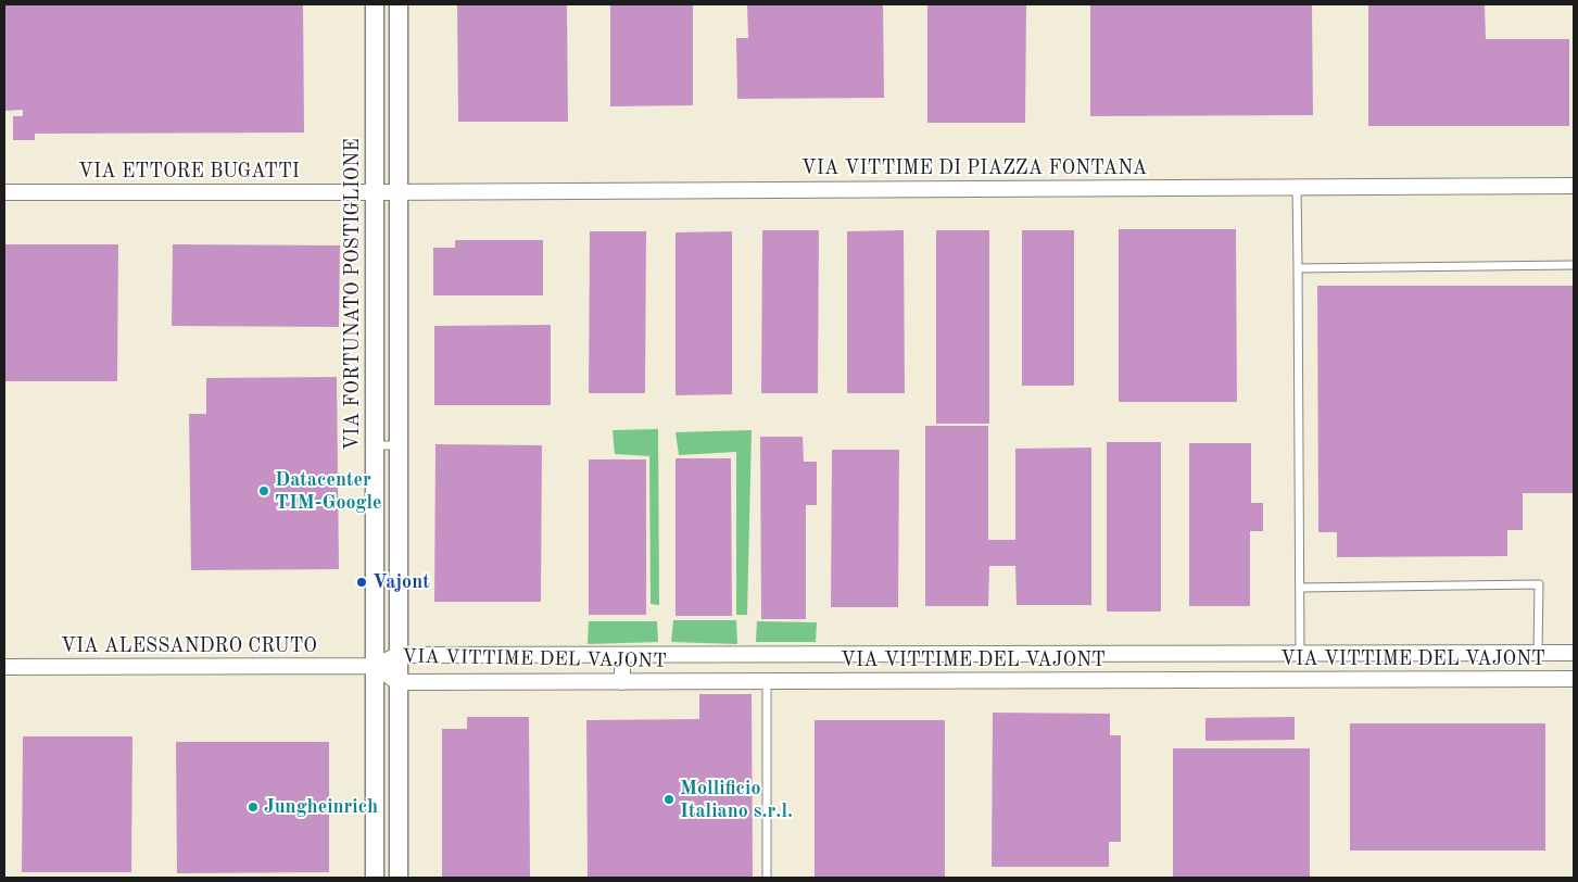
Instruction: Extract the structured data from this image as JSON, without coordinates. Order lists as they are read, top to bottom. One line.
{"streets":{"street":["VIA VITTIME DI PIAZZA FONTANA","VIA ETTORE BUGATTI","VIA FORTUNATO POSTIGLIONE","VIA ALESSANDRO CRUTO","VIA VITTIME DEL VAJONT"]},"crossings":[["VIA VITTIME DI PIAZZA FONTANA","VIA ETTORE BUGATTI"],["VIA VITTIME DI PIAZZA FONTANA","VIA FORTUNATO POSTIGLIONE"],["VIA ETTORE BUGATTI","VIA FORTUNATO POSTIGLIONE"],["VIA FORTUNATO POSTIGLIONE","VIA ALESSANDRO CRUTO"],["VIA FORTUNATO POSTIGLIONE","VIA VITTIME DEL VAJONT"],["VIA ALESSANDRO CRUTO","VIA VITTIME DEL VAJONT"]],"places":["Datacenter TIM-Google","Vajont","Mollificio Italiano s.r.l.","Jungheinrich"]}
